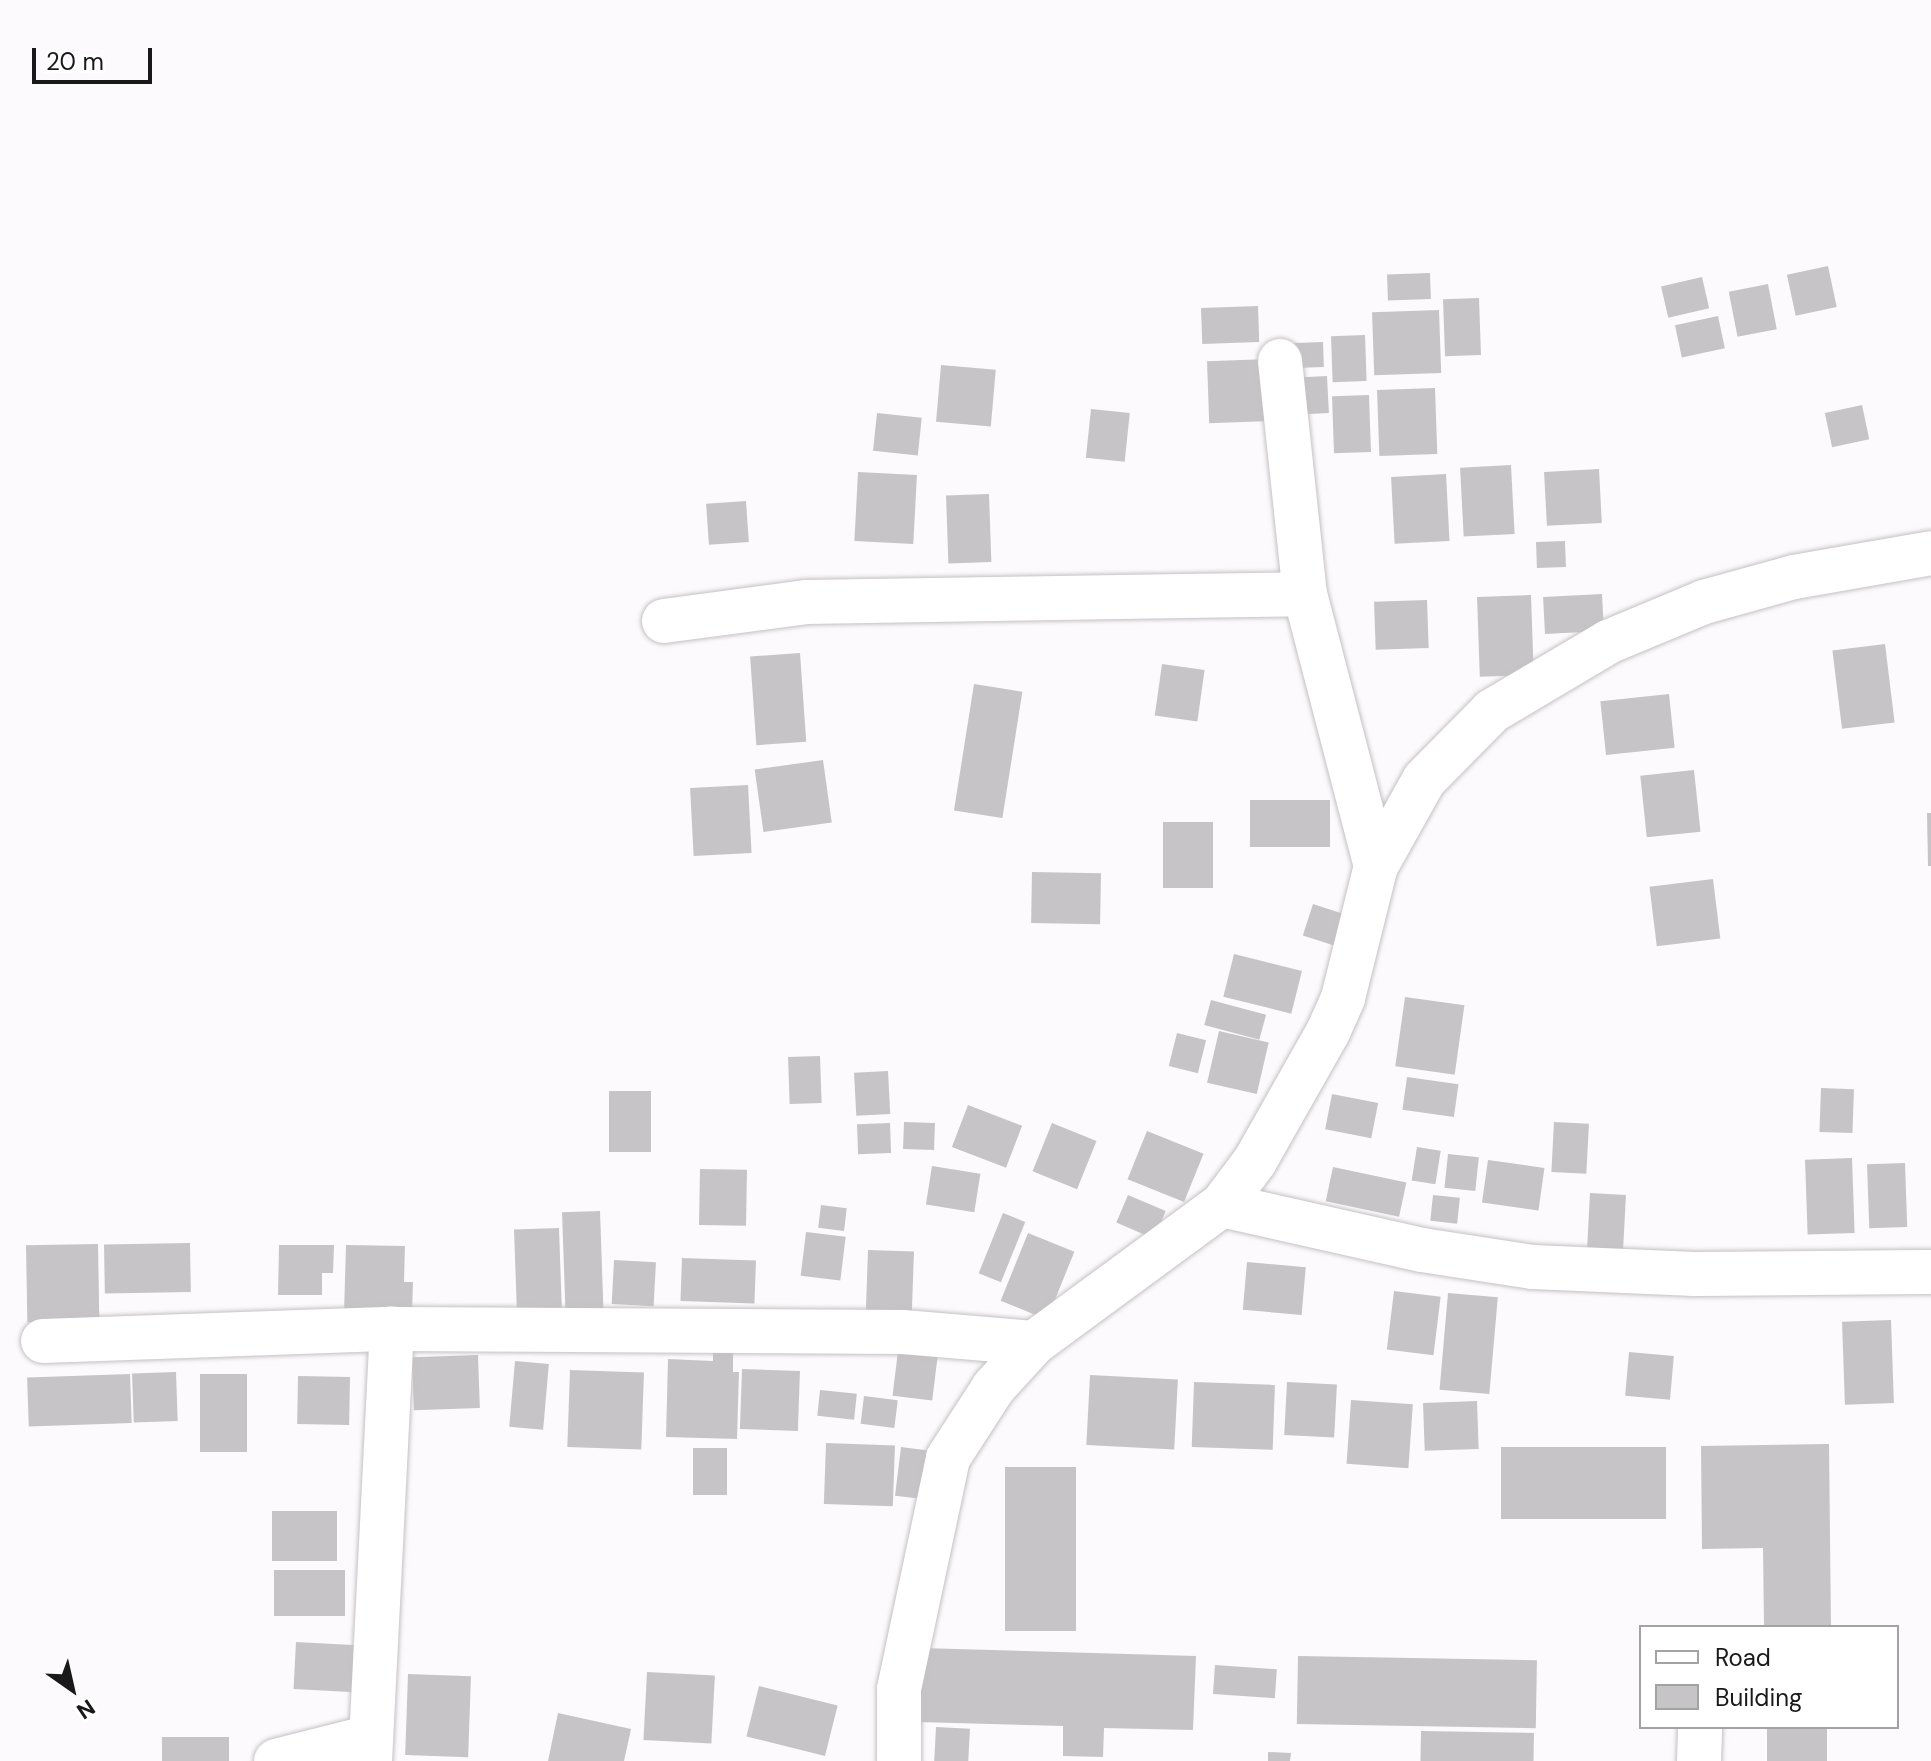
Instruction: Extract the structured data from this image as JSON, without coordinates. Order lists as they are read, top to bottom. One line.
{"legend":["Road","Building"],"scale_bar":"20 m","north":"bottom right"}
